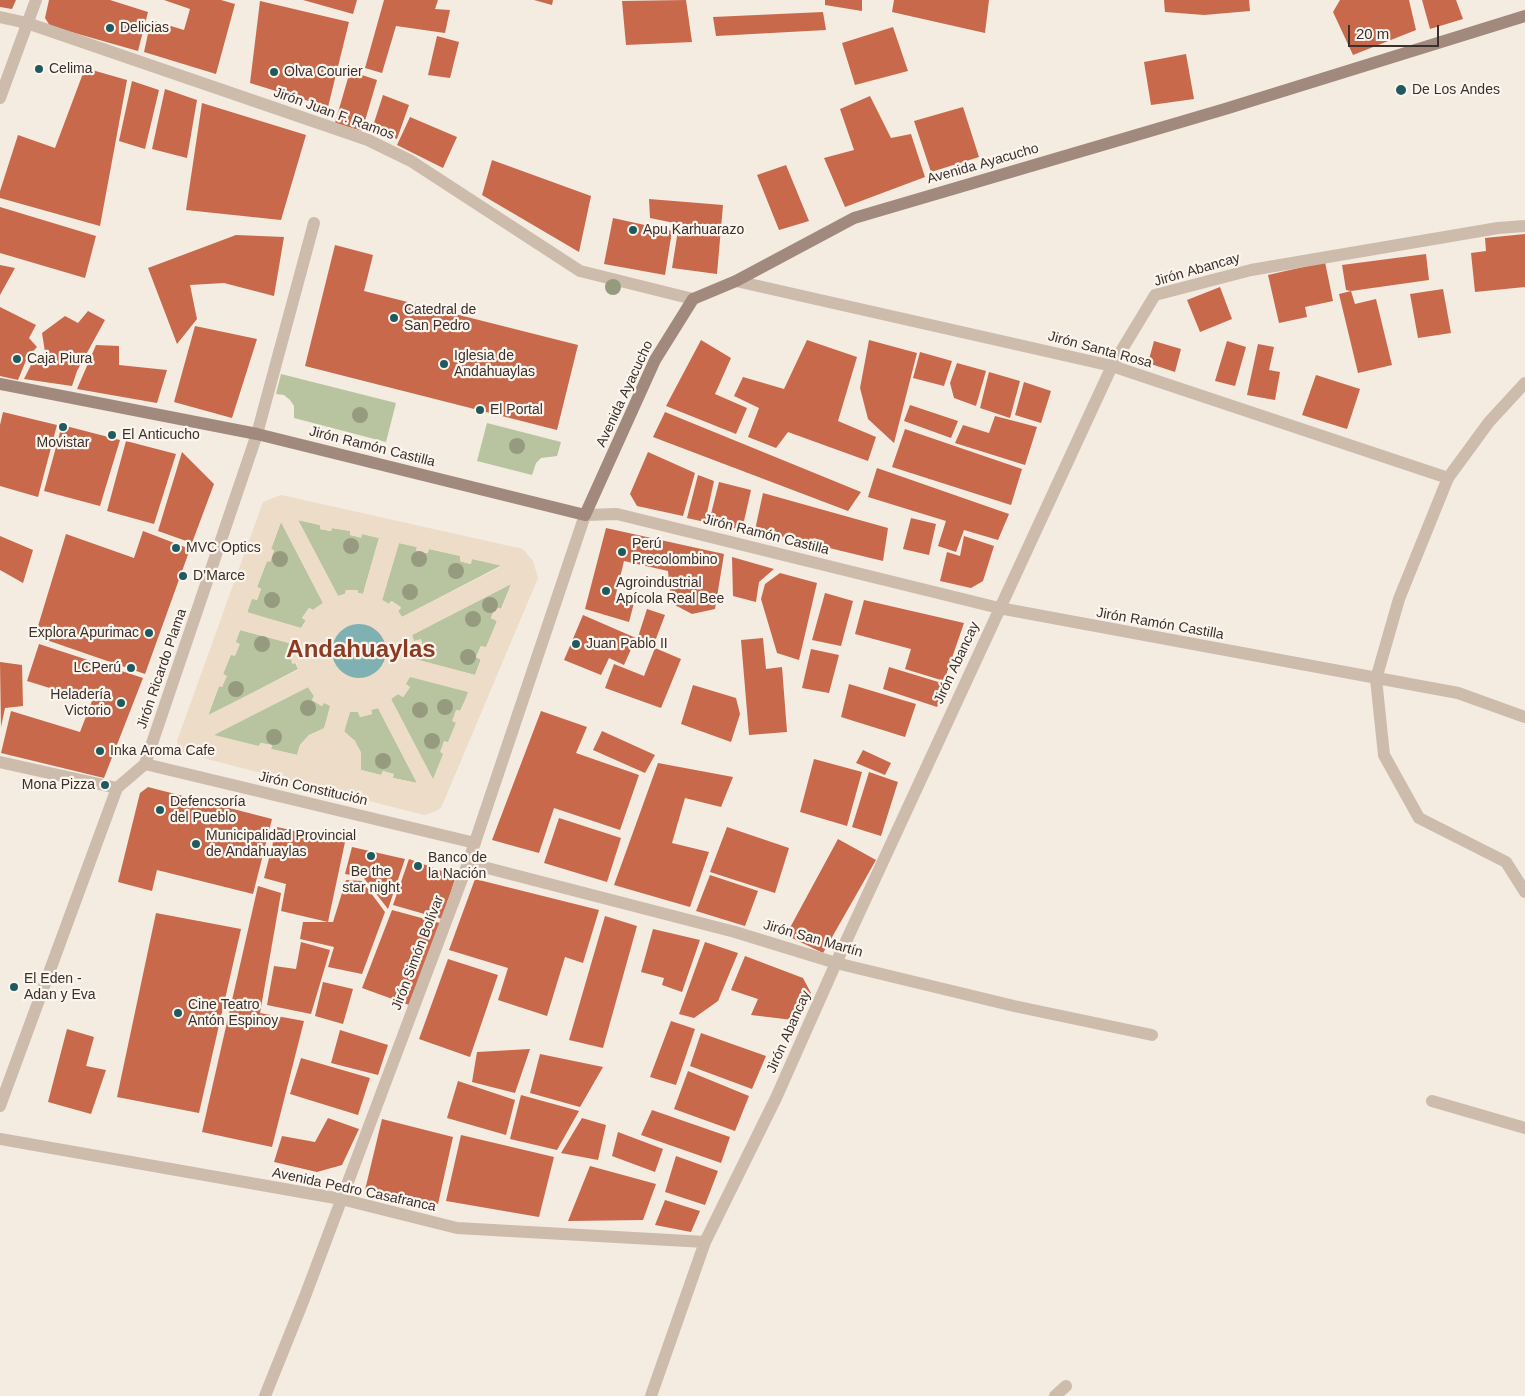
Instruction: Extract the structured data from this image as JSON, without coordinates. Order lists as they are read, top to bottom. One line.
{"streets":{"street":["Jirón Juan F. Ramos","Avenida Ayacucho","Jirón Abancay","Jirón Santa Rosa","Jirón Ramón Castilla","Jirón Ricardo Plama","Jirón Constitución","Jirón San Martín","Jirón Simón Bolívar","Avenida Pedro Casafranca"]},"crossings":[["Jirón Juan F. Ramos","Avenida Ayacucho"],["Avenida Ayacucho","Jirón Santa Rosa"],["Avenida Ayacucho","Jirón Ramón Castilla"],["Avenida Ayacucho","Jirón Simón Bolívar"],["Jirón Abancay","Jirón Santa Rosa"],["Jirón Abancay","Jirón Ramón Castilla"],["Jirón Abancay","Jirón San Martín"],["Jirón Abancay","Avenida Pedro Casafranca"],["Jirón Ramón Castilla","Jirón Ricardo Plama"],["Jirón Ramón Castilla","Jirón Simón Bolívar"],["Jirón Ricardo Plama","Jirón Constitución"],["Jirón Constitución","Jirón Simón Bolívar"],["Jirón San Martín","Jirón Simón Bolívar"],["Jirón Simón Bolívar","Avenida Pedro Casafranca"]],"districts":["Andahuaylas"],"places":["Delicias","Celima","Olva Courier","De Los Andes","Apu Karhuarazo","Catedral de San Pedro","Caja Piura","Iglesia de Andahuaylas","El Portal","Movistar","El Anticucho","MVC Optics","Perú Precolombino","D’Marce","Agroindustrial Apícola Real Bee","Explora Apurimac","Juan Pablo II","LCPerú","Heladería Victorio","Inka Aroma Cafe","Mona Pizza","Defencsoría del Pueblo","Municipalidad Provincial de Andahuaylas","Be the star night","Banco de la Nación","El Eden - Adan y Eva","Cine Teatro Antón Espinoy"],"scale_bar":"20 m"}
